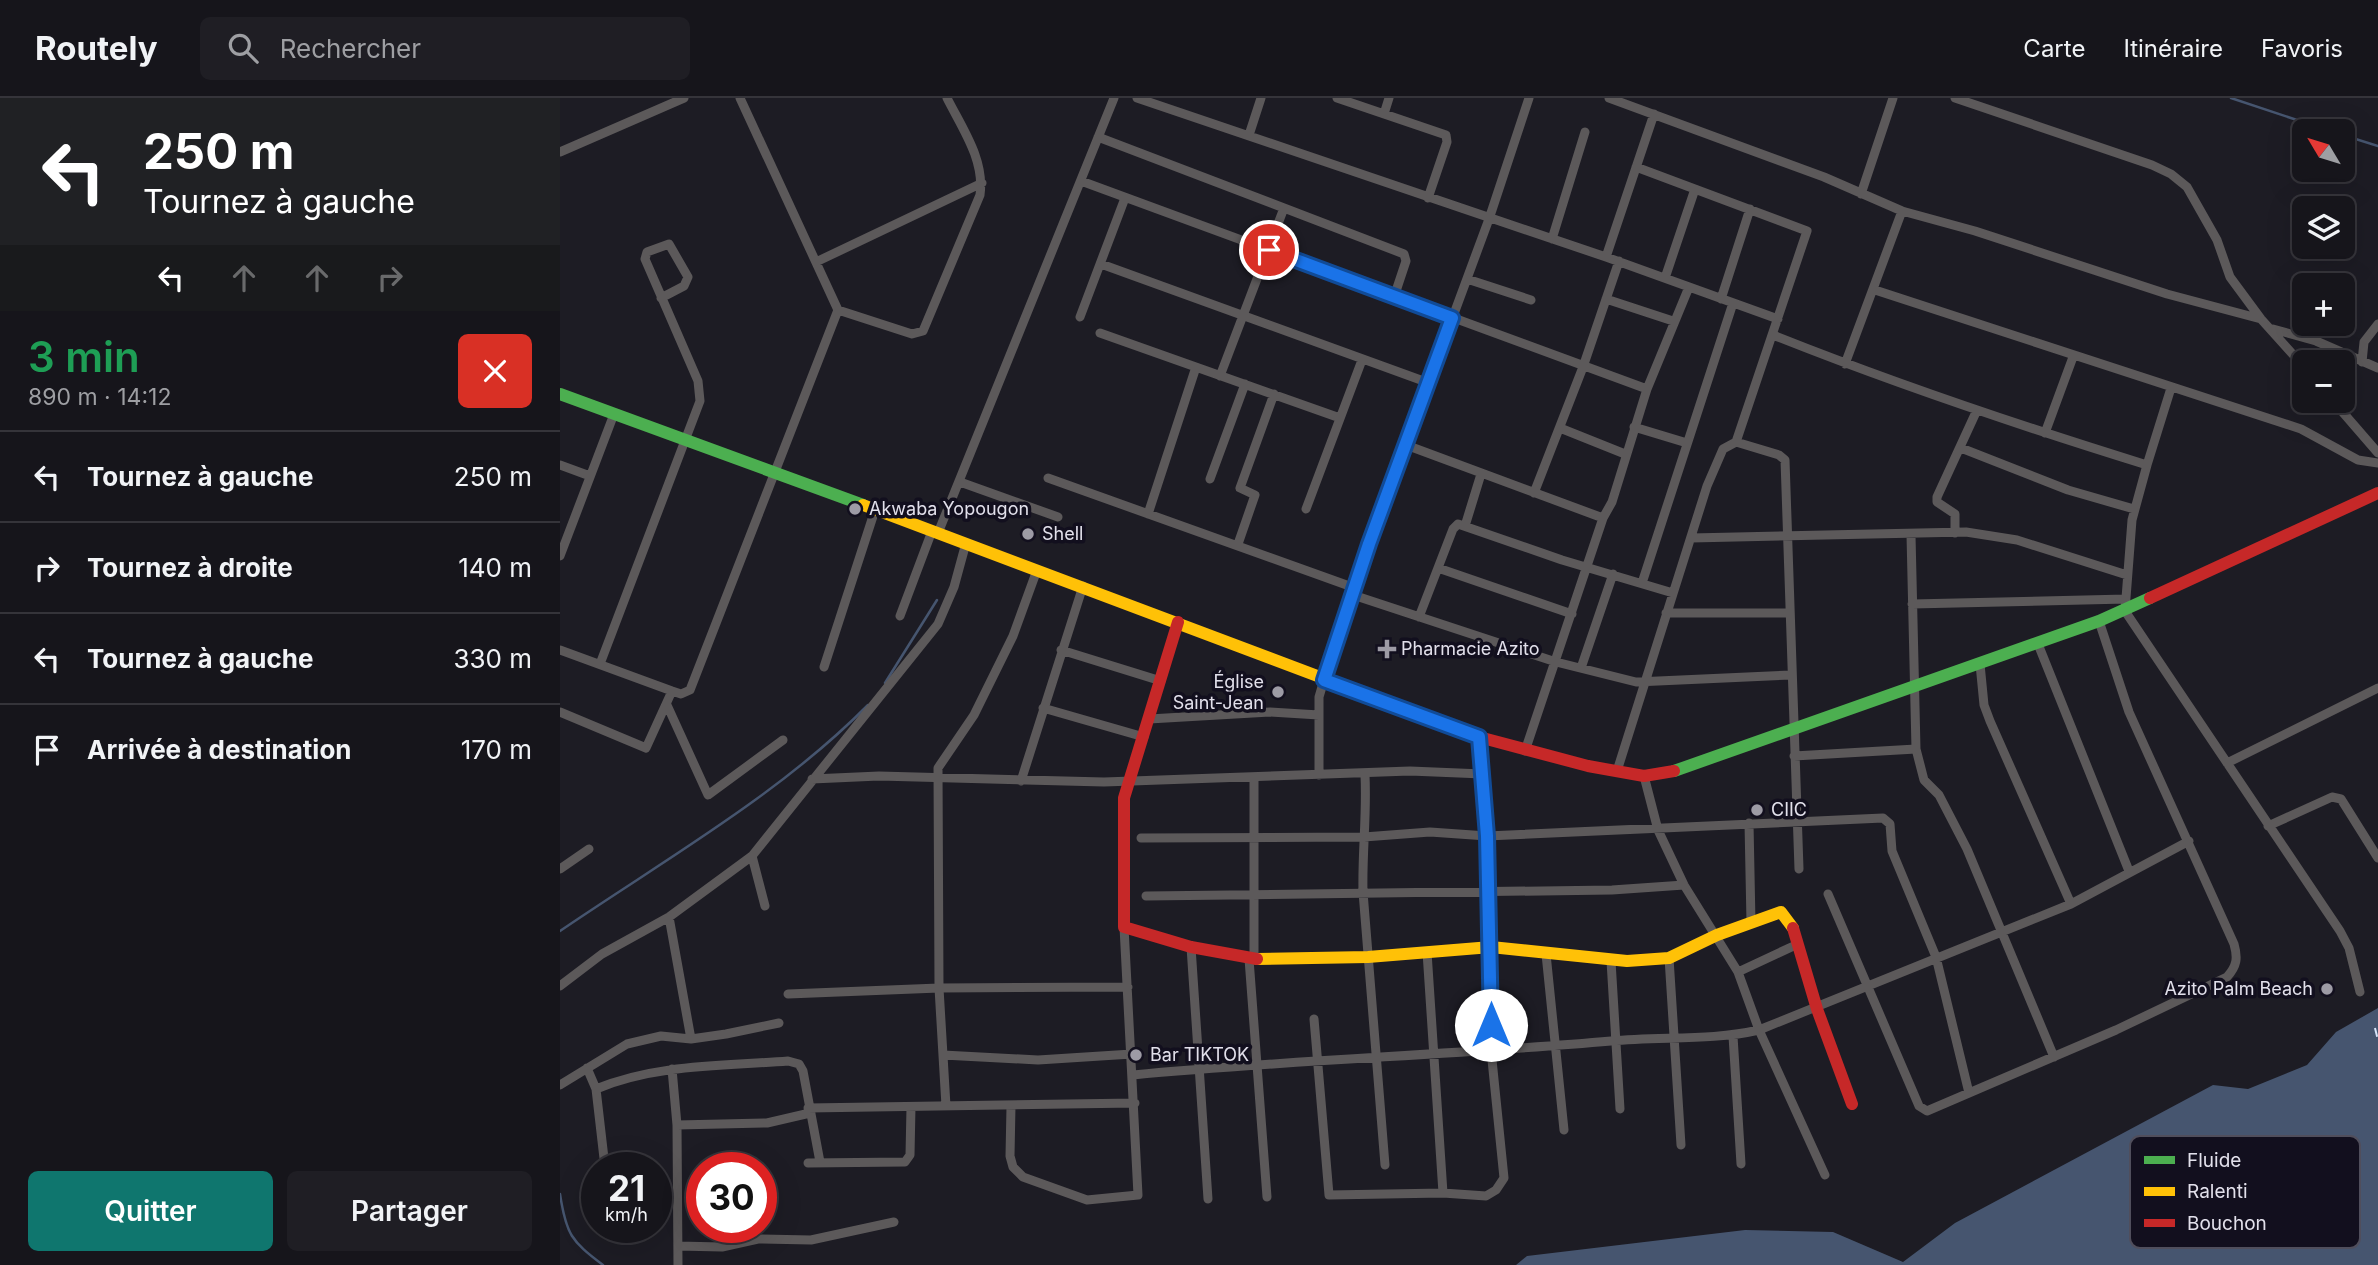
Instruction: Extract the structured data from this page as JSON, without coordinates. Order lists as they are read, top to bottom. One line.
{"places":{"other":["Akwaba Yopougon","Shell","Église Saint-Jean","CIIC","Azito Palm Beach","Bar TIKTOK"],"health":["Pharmacie Azito"]},"legend":["Fluide","Ralenti","Bouchon"],"north":"top left","page":{"header":"Routely","search":"Rechercher","nav":["Carte","Itinéraire","Favoris"],"turn":["250 m","Tournez à gauche"],"map_buttons":["+","−"],"heading":["3 min","890 m · 14:12"],"list":[{"name":"Tournez à gauche","value":"250 m"},{"name":"Tournez à droite","value":"140 m"},{"name":"Tournez à gauche","value":"330 m"},{"name":"Arrivée à destination","value":"170 m"}],"speed":"21 km/h","limit":"30","buttons":["Quitter","Partager"]}}
